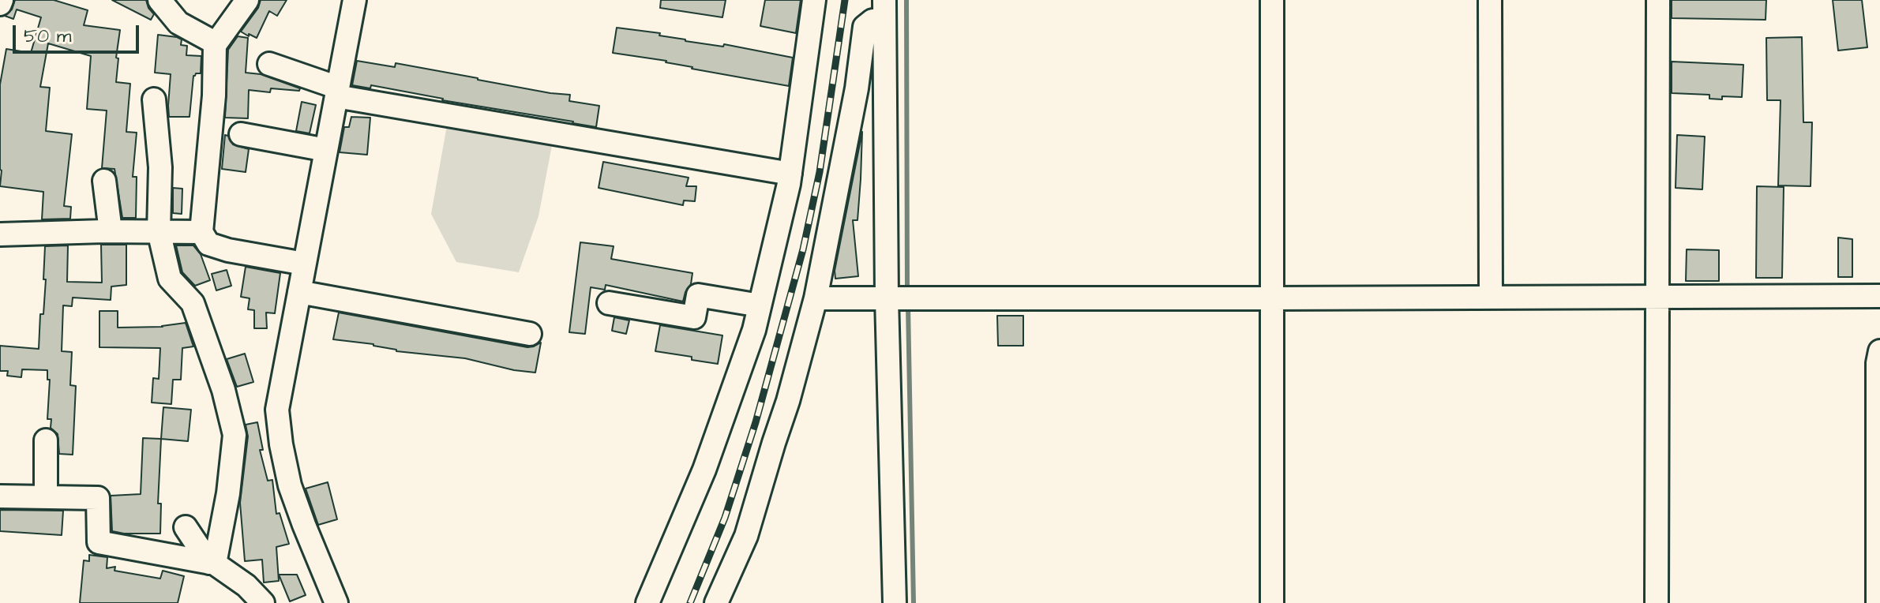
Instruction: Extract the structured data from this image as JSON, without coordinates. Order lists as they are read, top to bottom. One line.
{"scale_bar":"50 m"}
